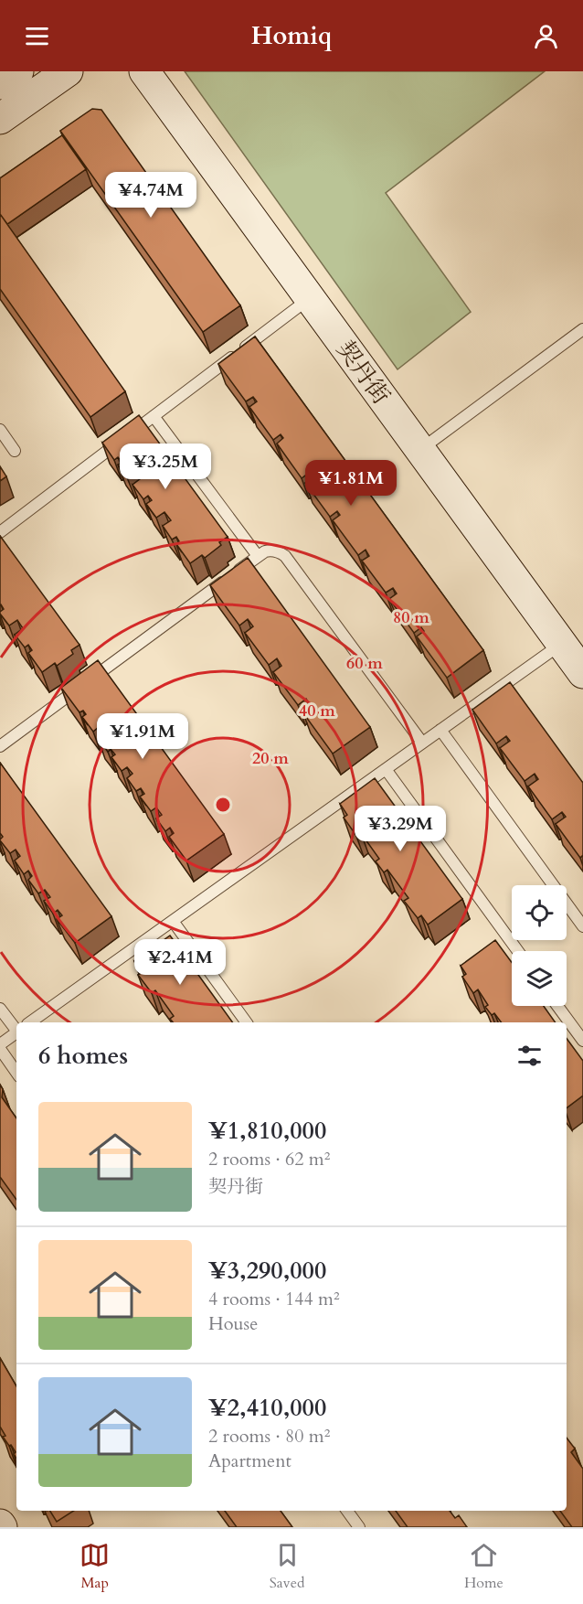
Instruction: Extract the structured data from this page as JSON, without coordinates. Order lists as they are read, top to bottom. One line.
{"streets":{"main road":["契丹街"]},"page":{"header":"Homiq","price":["¥4.74M","¥3.25M","¥1.81M","¥1.91M","¥3.29M","¥2.41M"],"heading":"6 homes","list":[{"name":"¥1,810,000","note":"2 rooms · 62 m² · 契丹街"},{"name":"¥3,290,000","note":"4 rooms · 144 m² · House"},{"name":"¥2,410,000","note":"2 rooms · 80 m² · Apartment"}],"tabs":["Map","Saved","Home"]},"rings":["80 m","60 m","40 m","20 m"]}
